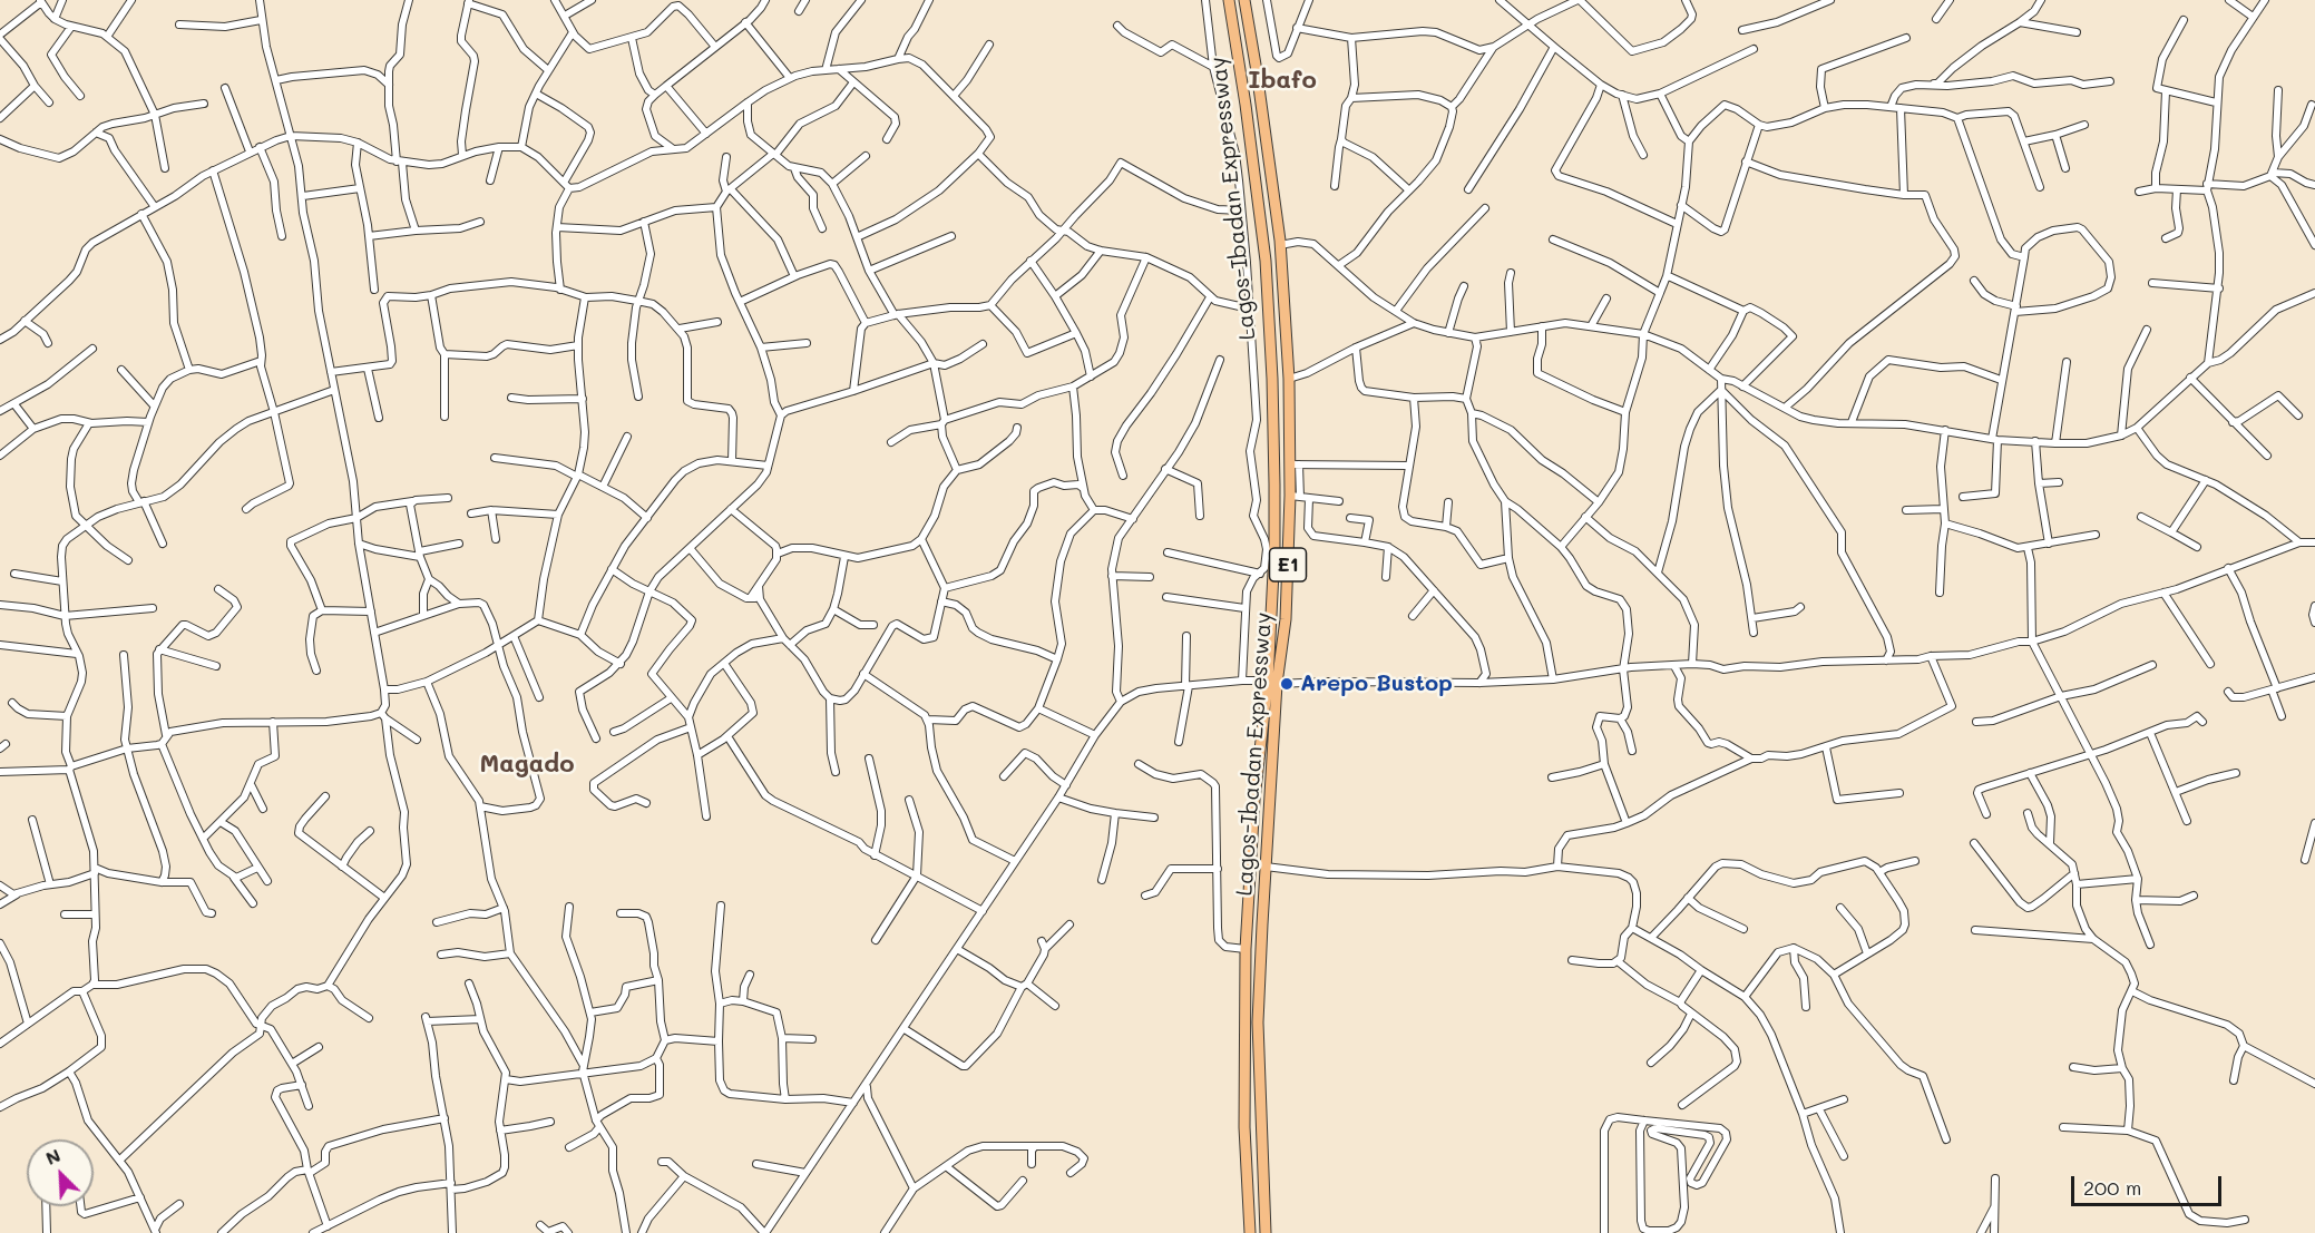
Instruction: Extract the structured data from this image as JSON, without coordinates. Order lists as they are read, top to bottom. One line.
{"streets":{"highway":["Lagos-Ibadan Expressway","E1"]},"districts":["Ibafo","Magado"],"places":["Arepo Bustop"],"scale_bar":"200 m","north":"top left"}
